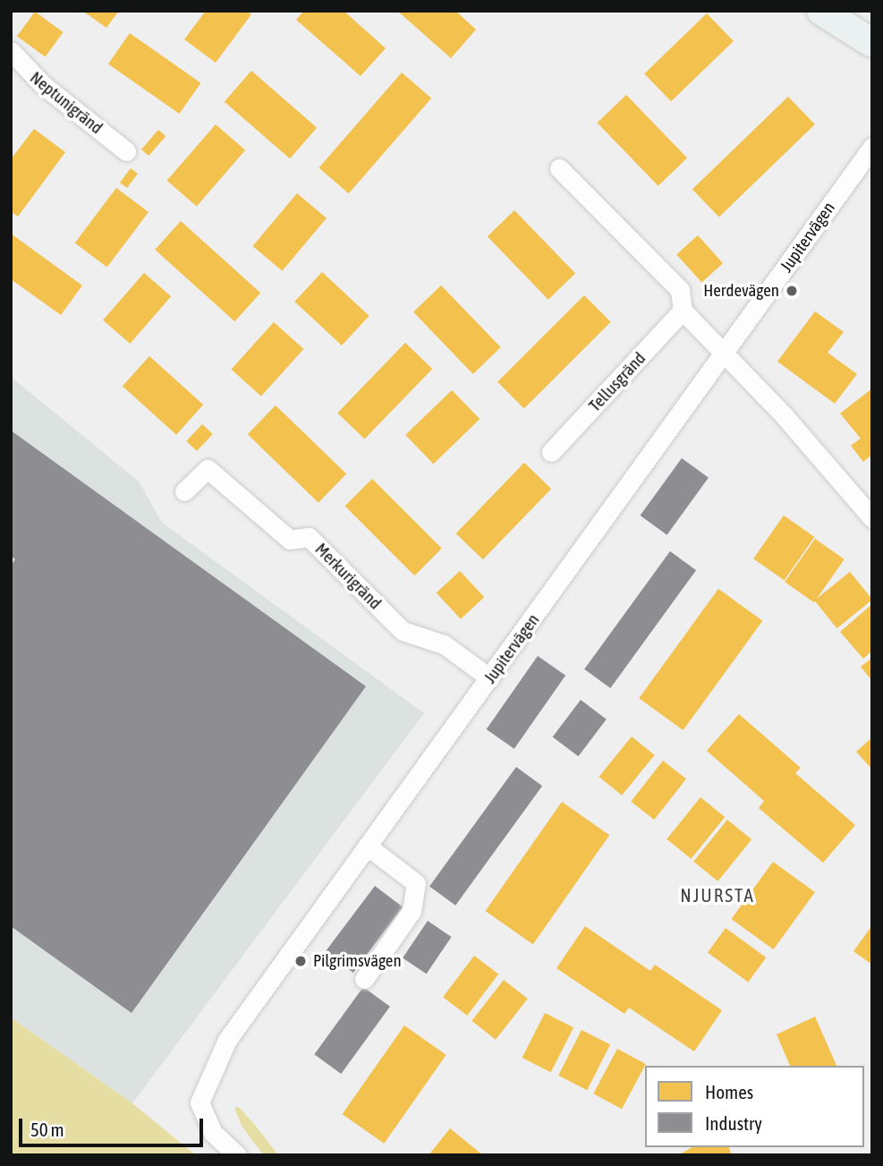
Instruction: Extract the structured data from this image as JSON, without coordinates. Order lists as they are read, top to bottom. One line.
{"streets":{"street":["Neptunigränd","Jupitervägen","Tellusgränd","Merkurigränd"]},"crossings":[["Jupitervägen","Merkurigränd"]],"districts":["NJURSTA"],"places":["Herdevägen","Pilgrimsvägen"],"legend":["Homes","Industry"],"scale_bar":"50 m"}
